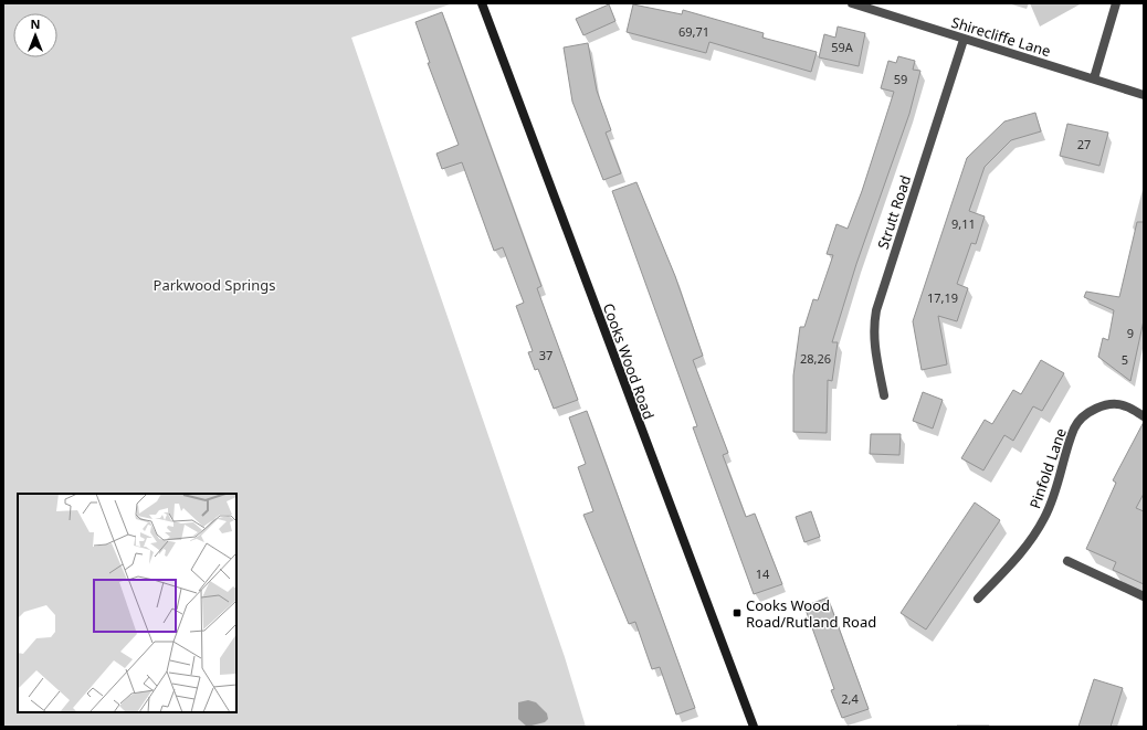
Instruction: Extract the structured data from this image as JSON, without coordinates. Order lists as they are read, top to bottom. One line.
{"streets":{"street":["Shirecliffe Lane","Strutt Road","Cooks Wood Road","Pinfold Lane"]},"crossings":[["Shirecliffe Lane","Strutt Road"]],"parks":["Parkwood Springs"],"places":{"transit":["Cooks Wood Road/Rutland Road"]},"house_numbers":["69,71","59A","59","27","9,11","17,19","9","37","28,26","5","14","2,4"],"north":"top"}
